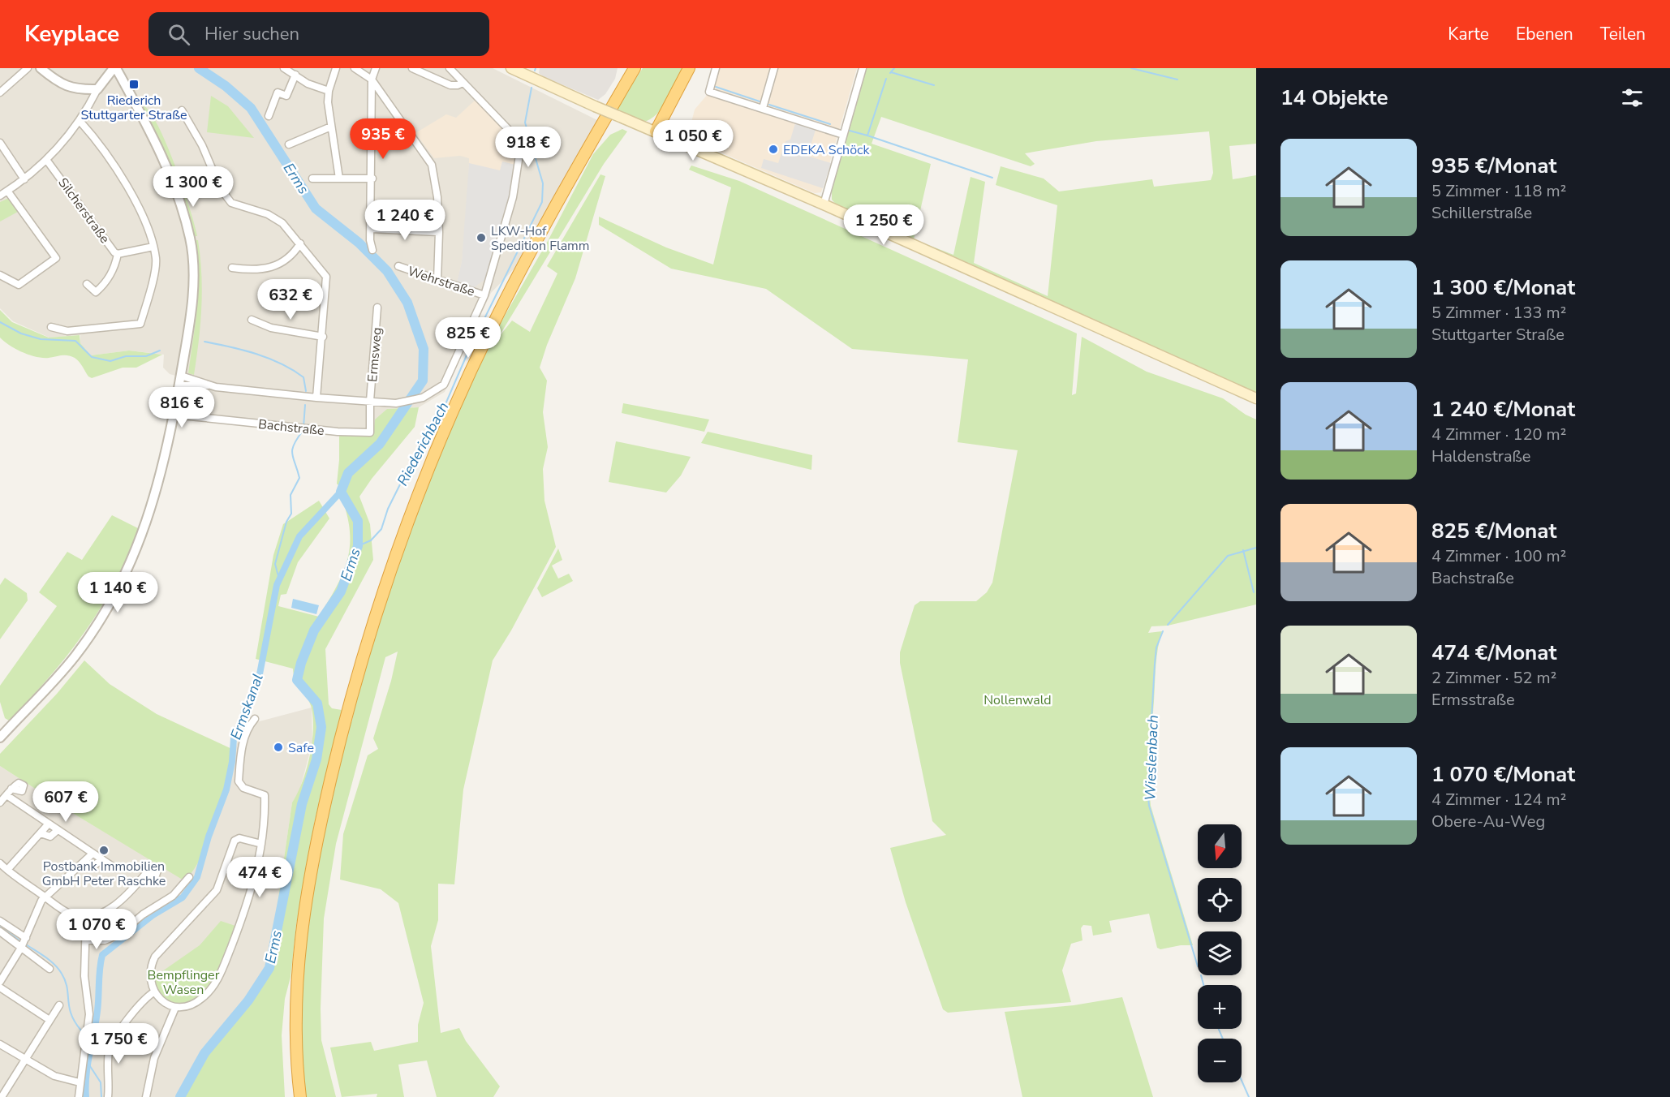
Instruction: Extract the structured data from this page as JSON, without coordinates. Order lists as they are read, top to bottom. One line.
{"streets":{"street":["Silcherstraße","Wehrstraße","Ermsweg","Bachstraße"]},"crossings":[["Ermsweg","Bachstraße"]],"water":["Erms","Riederichbach","Ermskanal","Wieslenbach"],"parks":["Nollenwald","Bempflinger Wasen"],"places":{"transit":["Riederich Stuttgarter Straße"],"other":["EDEKA Schöck","LKW-Hof Spedition Flamm","Safe","Postbank Immobilien GmbH Peter Raschke"]},"north":"bottom","page":{"header":"Keyplace","search":"Hier suchen","nav":["Karte","Ebenen","Teilen"],"heading":"14 Objekte","price":["935 €","1 050 €","918 €","1 300 €","1 240 €","1 250 €","632 €","825 €","816 €","1 140 €","607 €","474 €","1 070 €","1 750 €"],"list":[{"name":"935 €/Monat","note":"5 Zimmer · 118 m² · Schillerstraße"},{"name":"1 300 €/Monat","note":"5 Zimmer · 133 m² · Stuttgarter Straße"},{"name":"1 240 €/Monat","note":"4 Zimmer · 120 m² · Haldenstraße"},{"name":"825 €/Monat","note":"4 Zimmer · 100 m² · Bachstraße"},{"name":"474 €/Monat","note":"2 Zimmer · 52 m² · Ermsstraße"},{"name":"1 070 €/Monat","note":"4 Zimmer · 124 m² · Obere-Au-Weg"}],"map_buttons":["+","−"]}}
